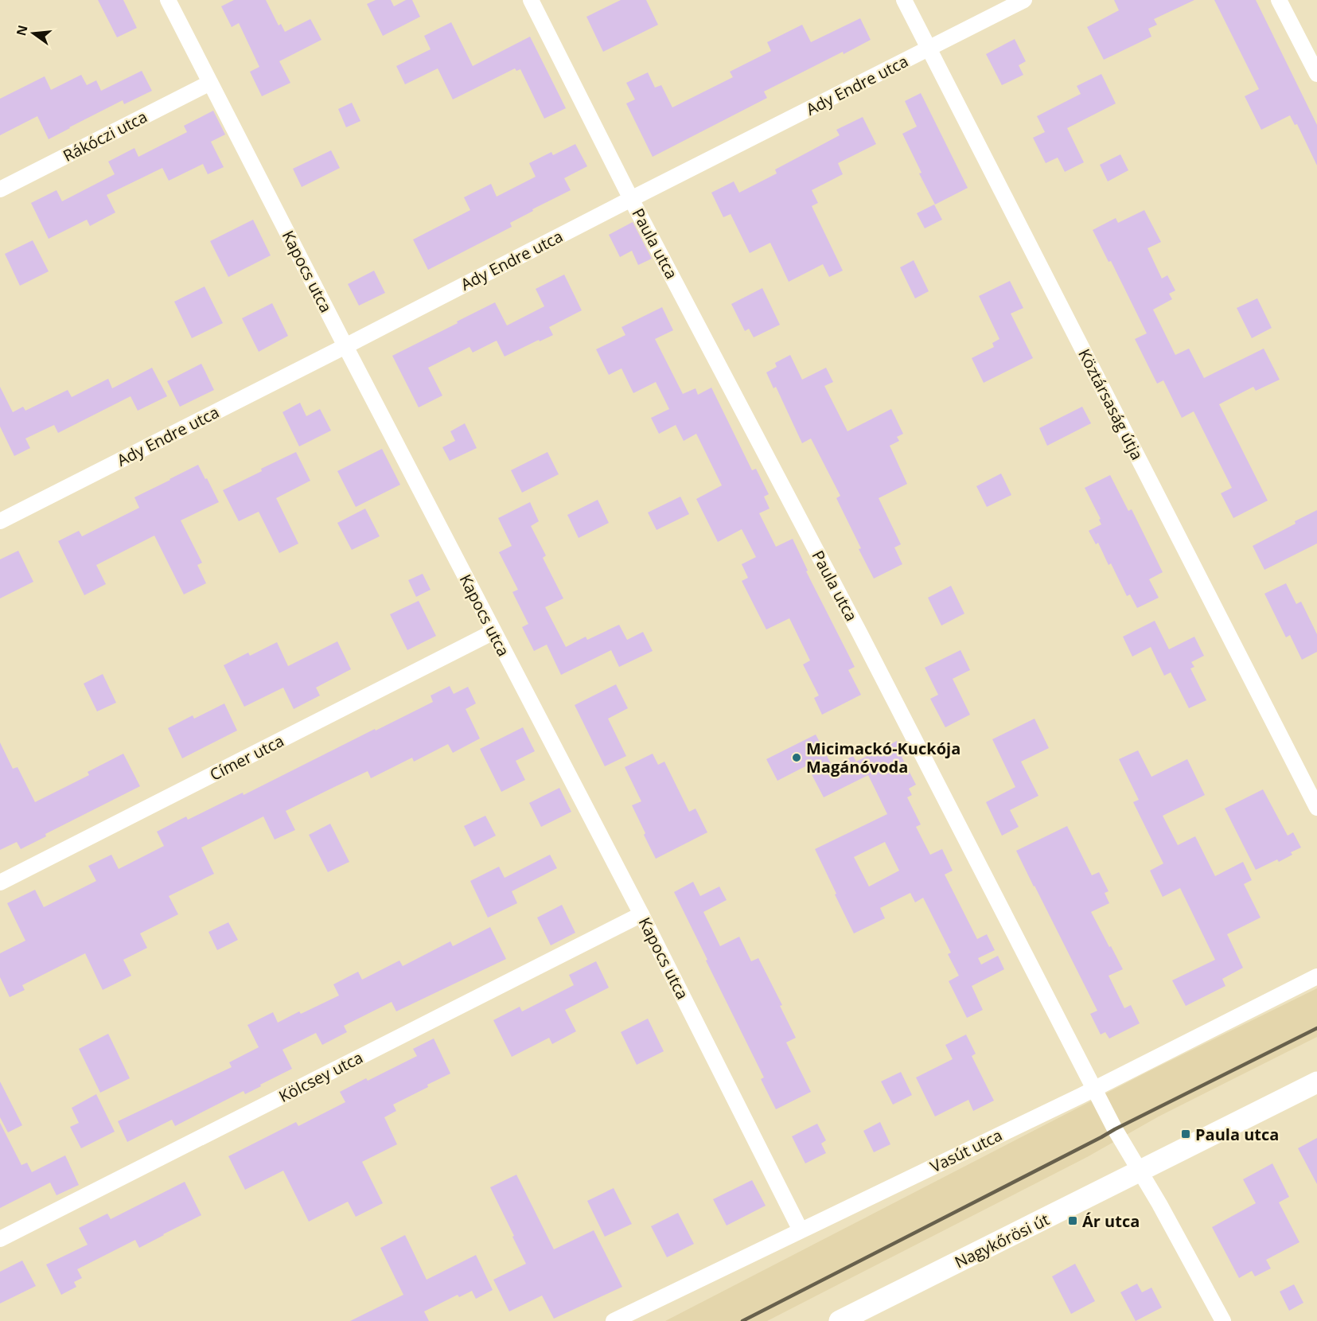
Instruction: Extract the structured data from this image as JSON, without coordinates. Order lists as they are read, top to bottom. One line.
{"streets":{"main road":["Nagykőrösi út"],"street":["Ady Endre utca","Rákóczi utca","Paula utca","Kapocs utca","Köztársaság útja","Címer utca","Kölcsey utca","Vasút utca"]},"crossings":[["Ady Endre utca","Paula utca"],["Ady Endre utca","Kapocs utca"],["Ady Endre utca","Köztársaság útja"],["Rákóczi utca","Kapocs utca"],["Paula utca","Vasút utca"],["Paula utca","Nagykőrösi út"],["Kapocs utca","Címer utca"],["Kapocs utca","Kölcsey utca"],["Kapocs utca","Vasút utca"]],"places":{"other":["Micimackó-Kuckója Magánóvoda"],"transit":["Paula utca","Ár utca"]},"north":"left"}
